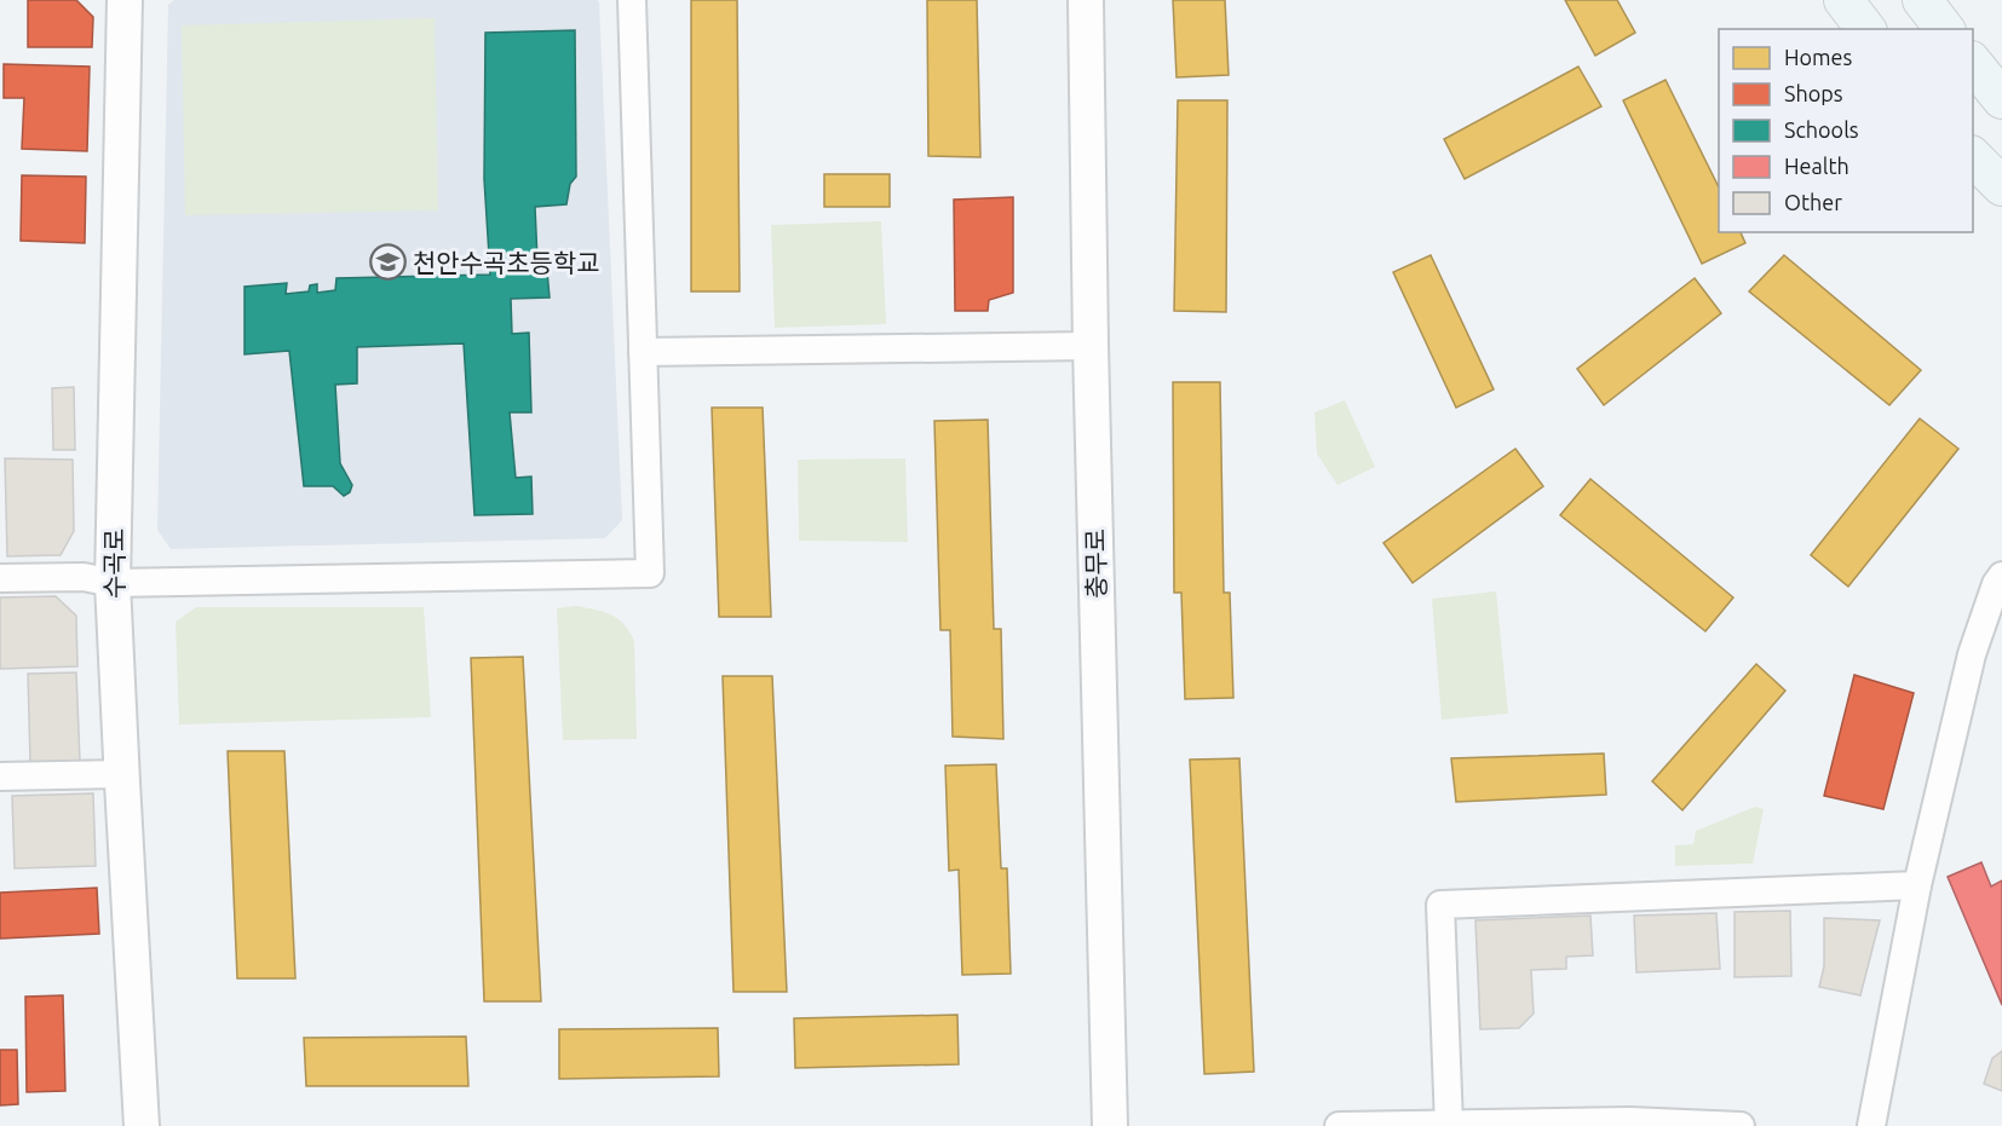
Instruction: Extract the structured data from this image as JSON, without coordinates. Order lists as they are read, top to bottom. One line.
{"streets":{"street":["수곡로","충무로"]},"places":{"school or university":["천안수곡초등학교"]},"legend":["Homes","Shops","Schools","Health","Other"]}
